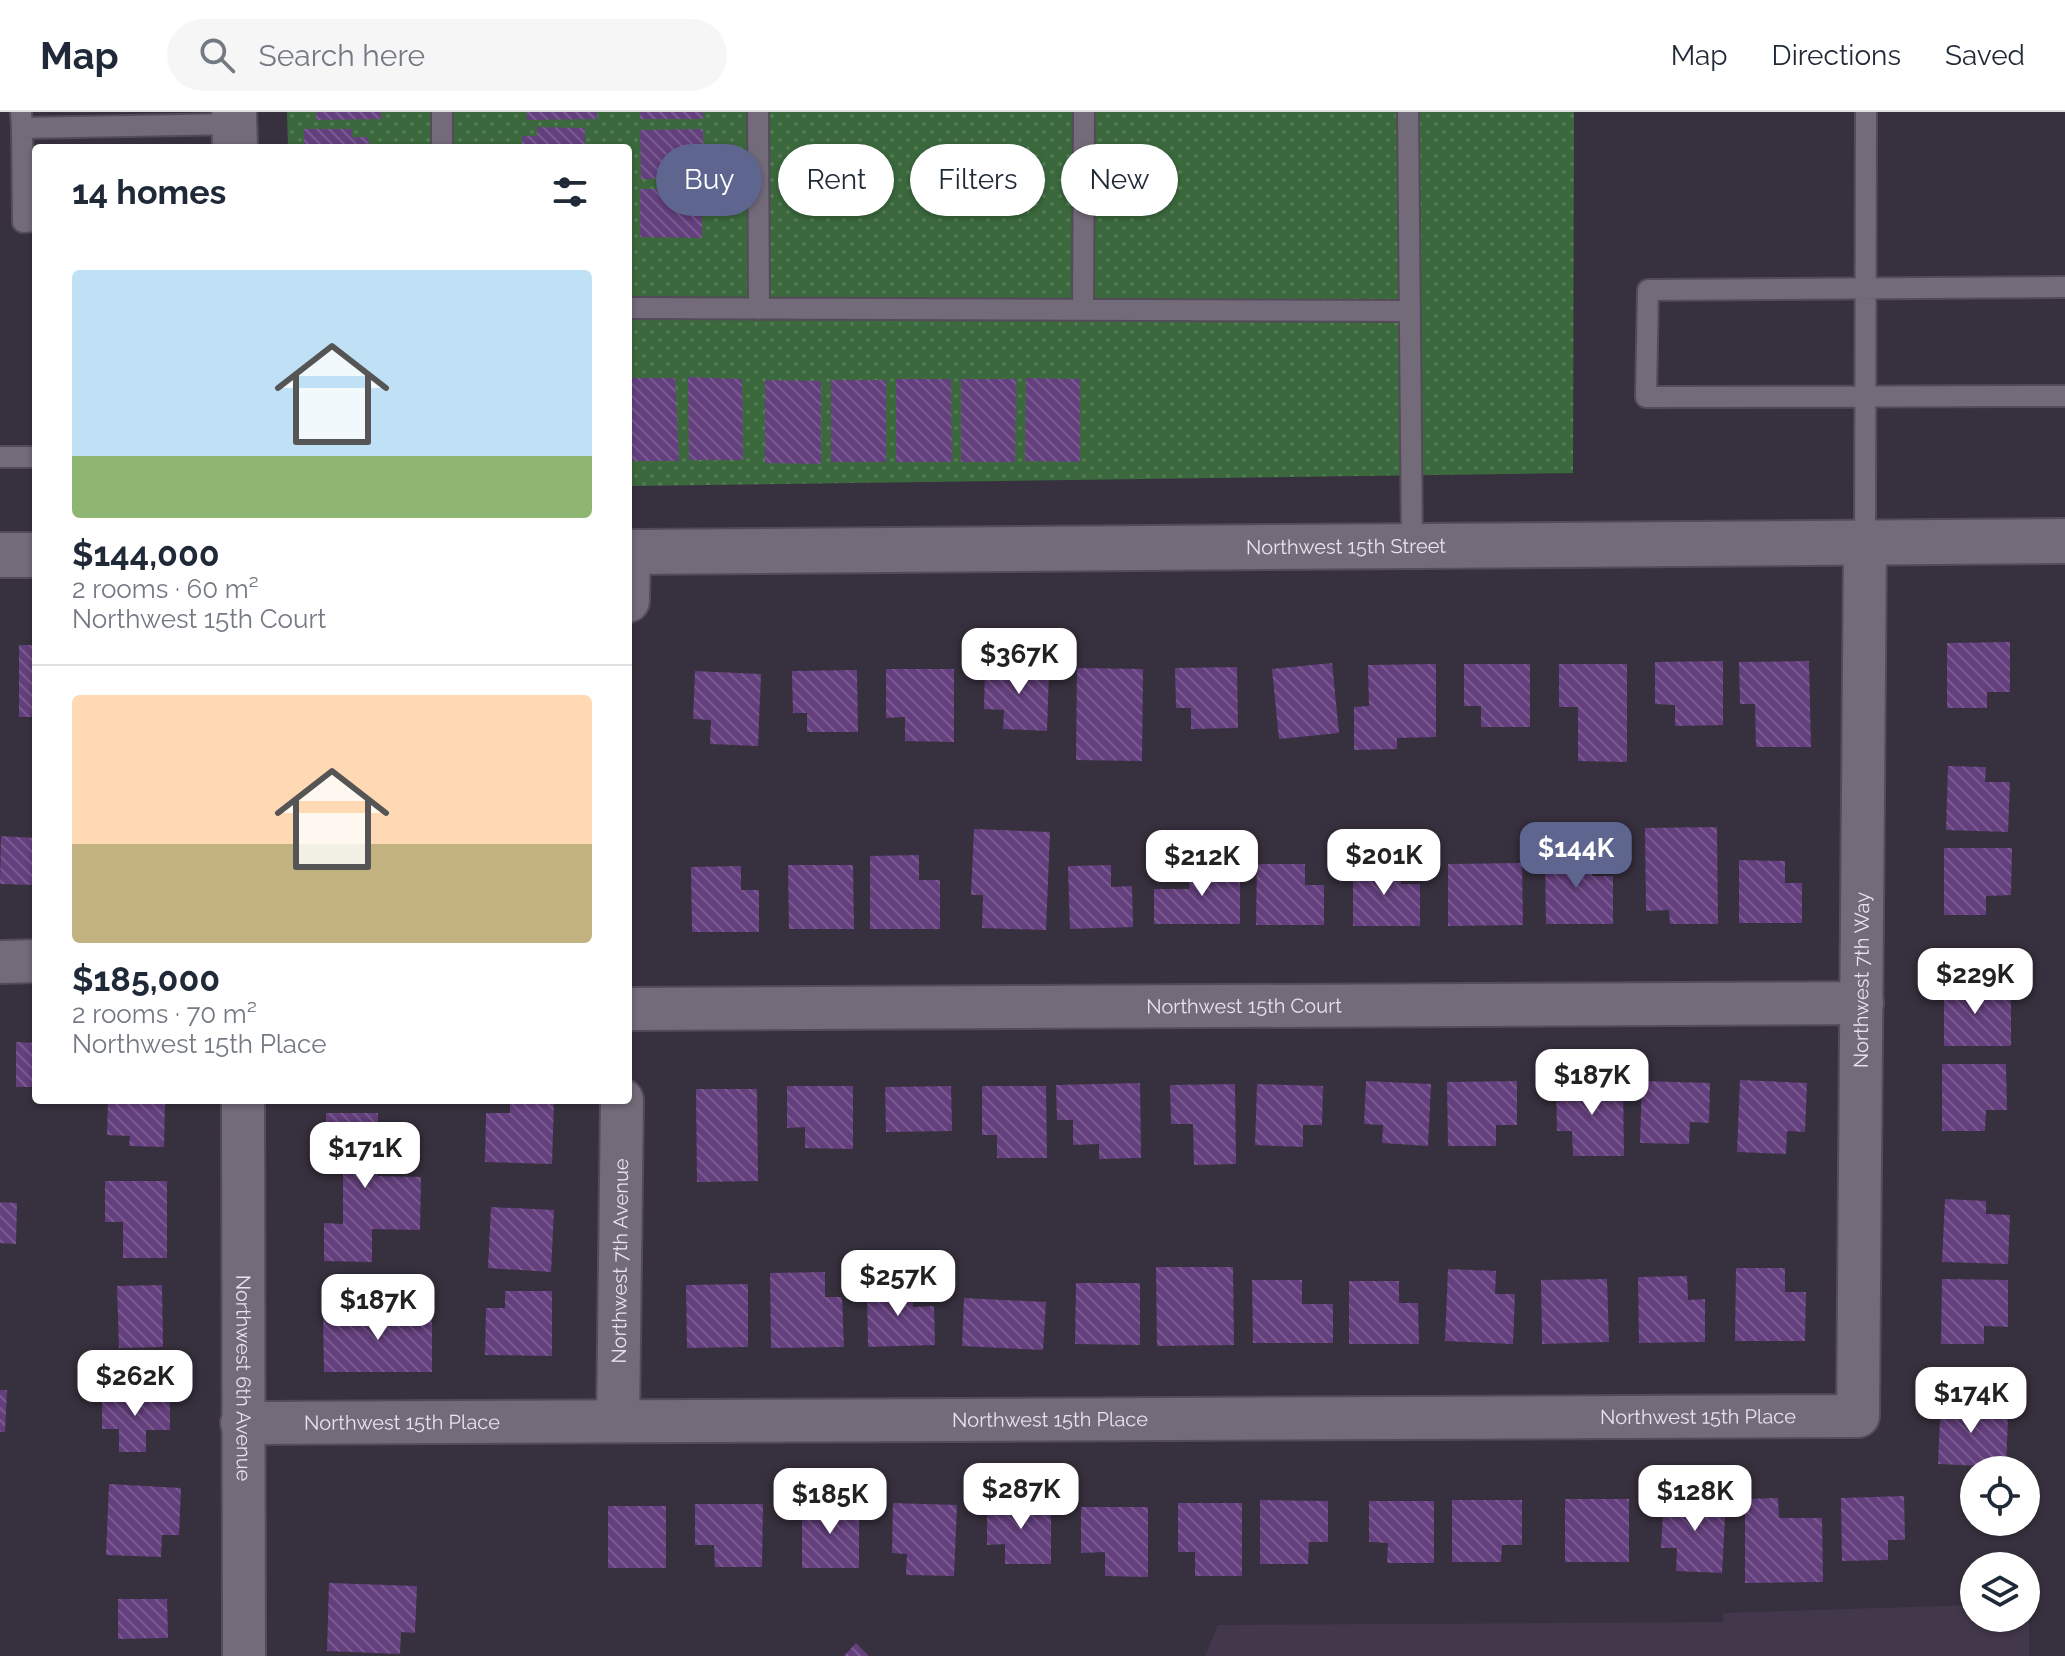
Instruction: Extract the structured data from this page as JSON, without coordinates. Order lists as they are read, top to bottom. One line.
{"streets":{"street":["Northwest 15th Street","Northwest 7th Way","Northwest 15th Court","Northwest 7th Avenue","Northwest 6th Avenue","Northwest 15th Place"]},"crossings":[["Northwest 15th Street","Northwest 7th Way"],["Northwest 7th Way","Northwest 15th Court"],["Northwest 7th Way","Northwest 15th Place"],["Northwest 7th Avenue","Northwest 15th Place"],["Northwest 6th Avenue","Northwest 15th Place"]],"page":{"header":"Map","search":"Search here","nav":["Map","Directions","Saved"],"chip":["Buy","Rent","Filters","New"],"heading":"14 homes","list":[{"name":"$144,000","note":"2 rooms · 60 m² · Northwest 15th Court"},{"name":"$185,000","note":"2 rooms · 70 m² · Northwest 15th Place"}],"price":["$367K","$144K","$201K","$212K","$229K","$187K","$171K","$257K","$187K","$262K","$174K","$287K","$128K","$185K"]}}
